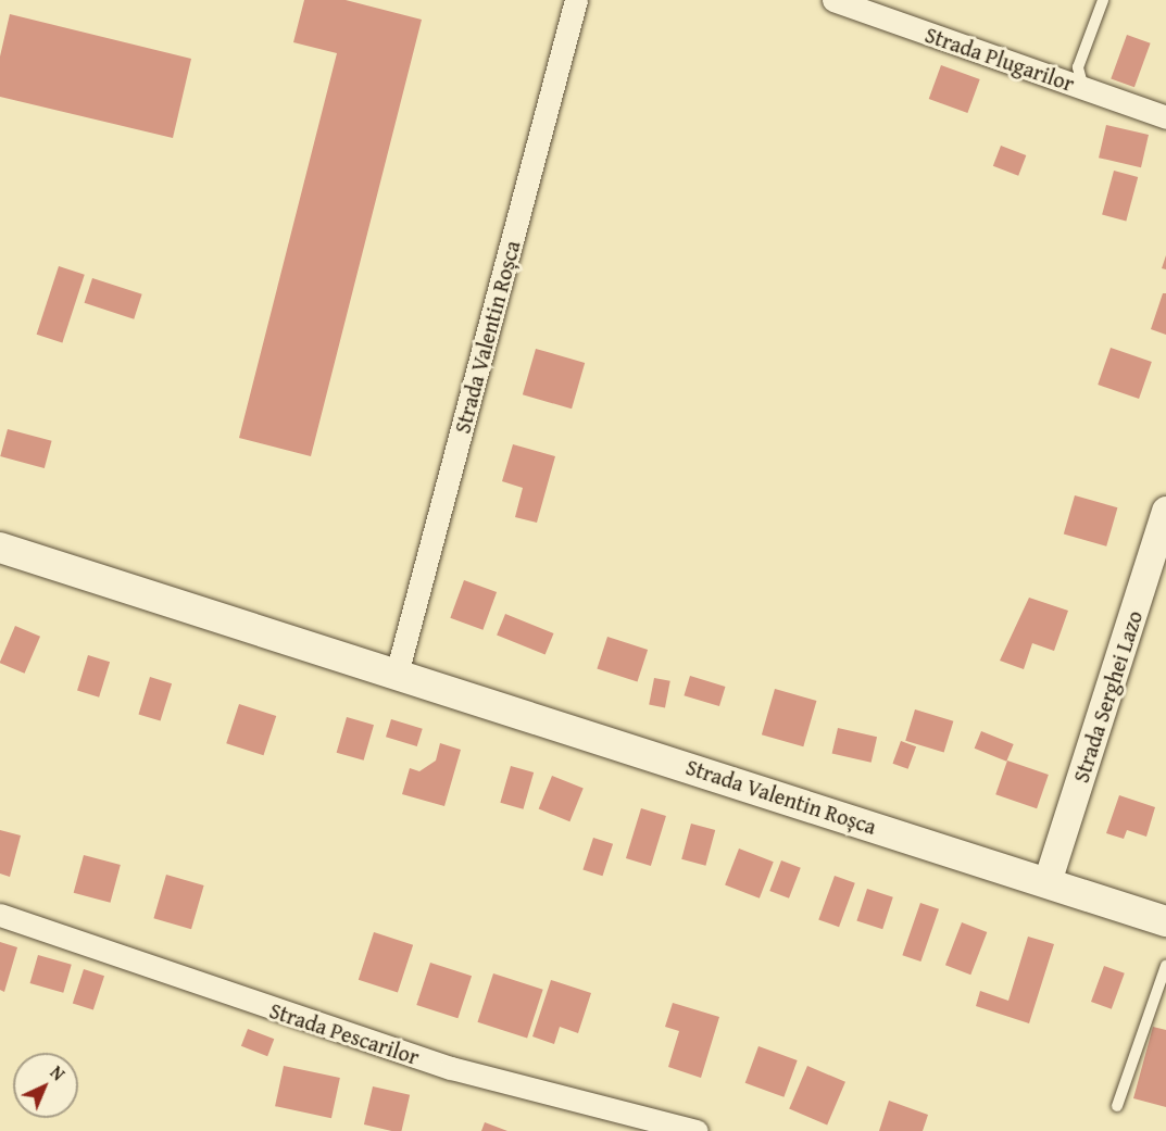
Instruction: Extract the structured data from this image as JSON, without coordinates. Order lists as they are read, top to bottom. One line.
{"streets":{"main road":["Strada Valentin Roșca"],"street":["Strada Plugarilor","Strada Serghei Lazo","Strada Pescarilor"]},"crossings":[["Strada Valentin Roșca","Strada Serghei Lazo"]],"north":"top right"}
